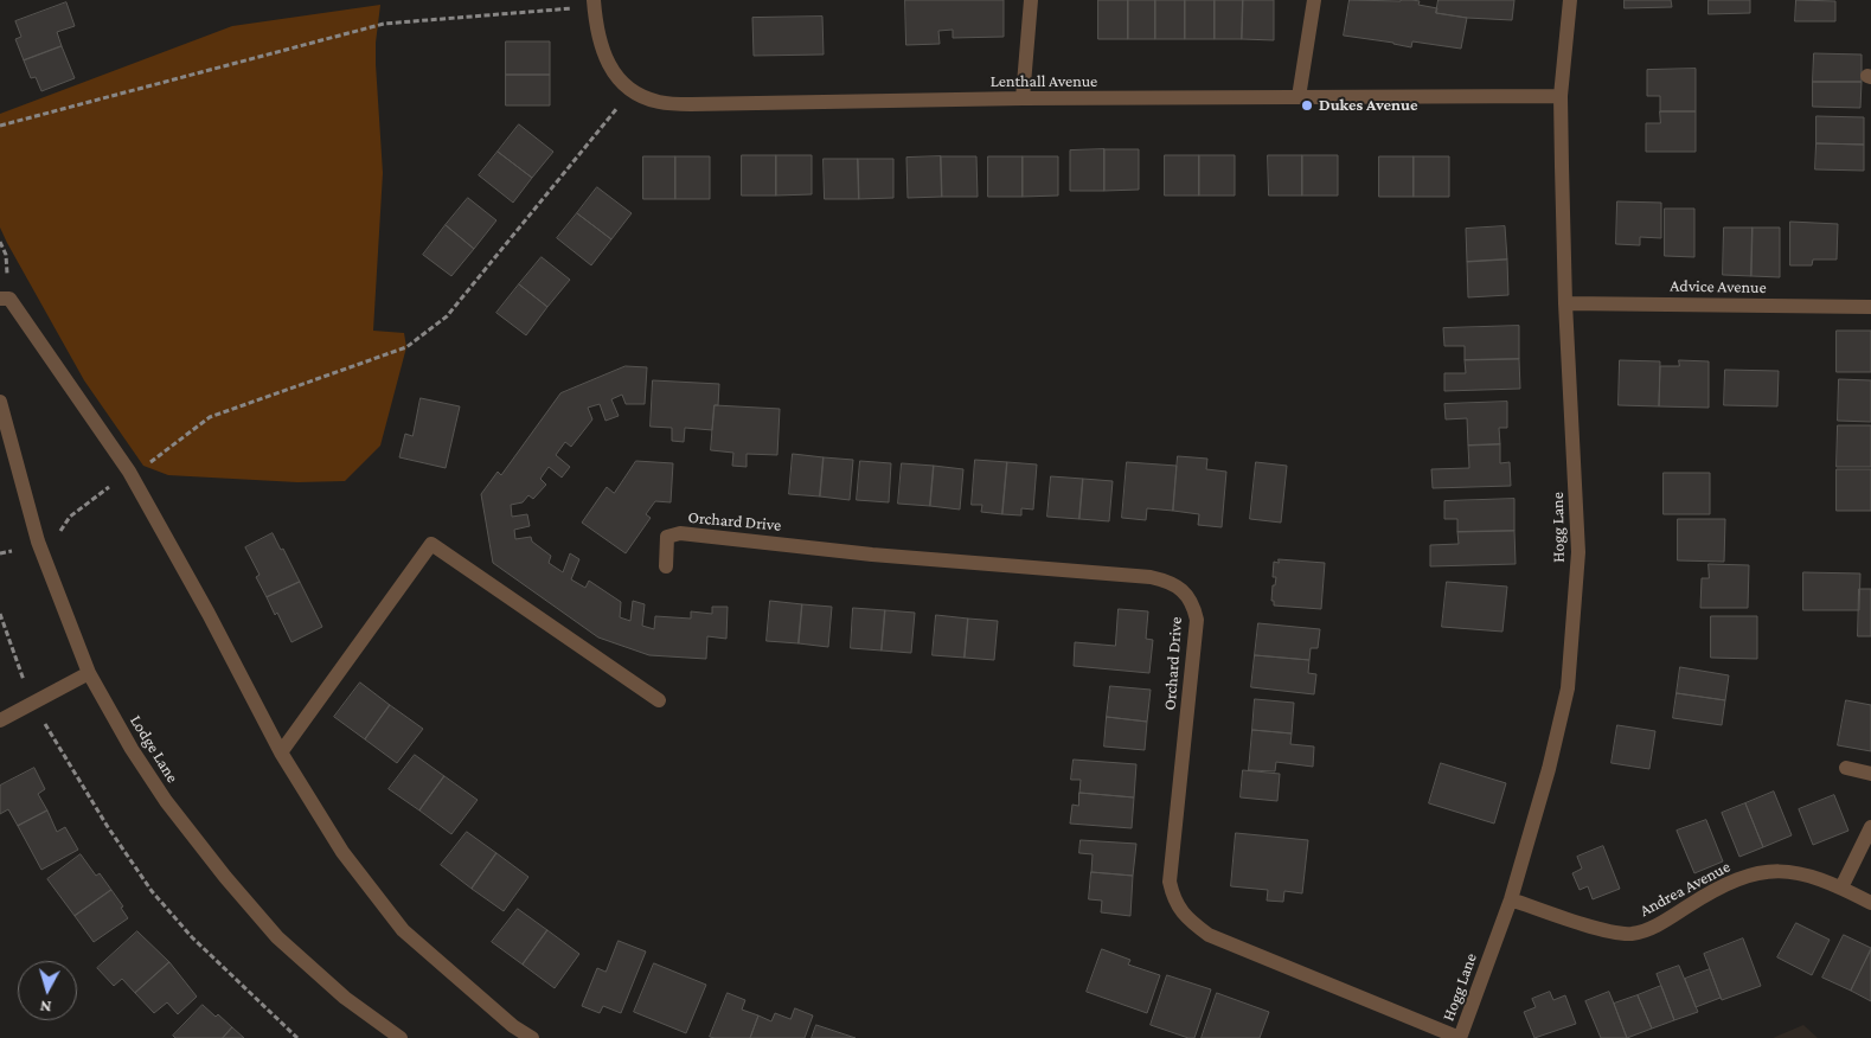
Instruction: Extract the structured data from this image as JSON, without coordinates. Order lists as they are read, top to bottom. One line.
{"streets":{"street":["Lenthall Avenue","Advice Avenue","Orchard Drive","Hogg Lane","Lodge Lane","Andrea Avenue"]},"crossings":[["Lenthall Avenue","Hogg Lane"],["Advice Avenue","Hogg Lane"],["Orchard Drive","Hogg Lane"],["Hogg Lane","Andrea Avenue"]],"places":["Dukes Avenue"],"north":"bottom"}
